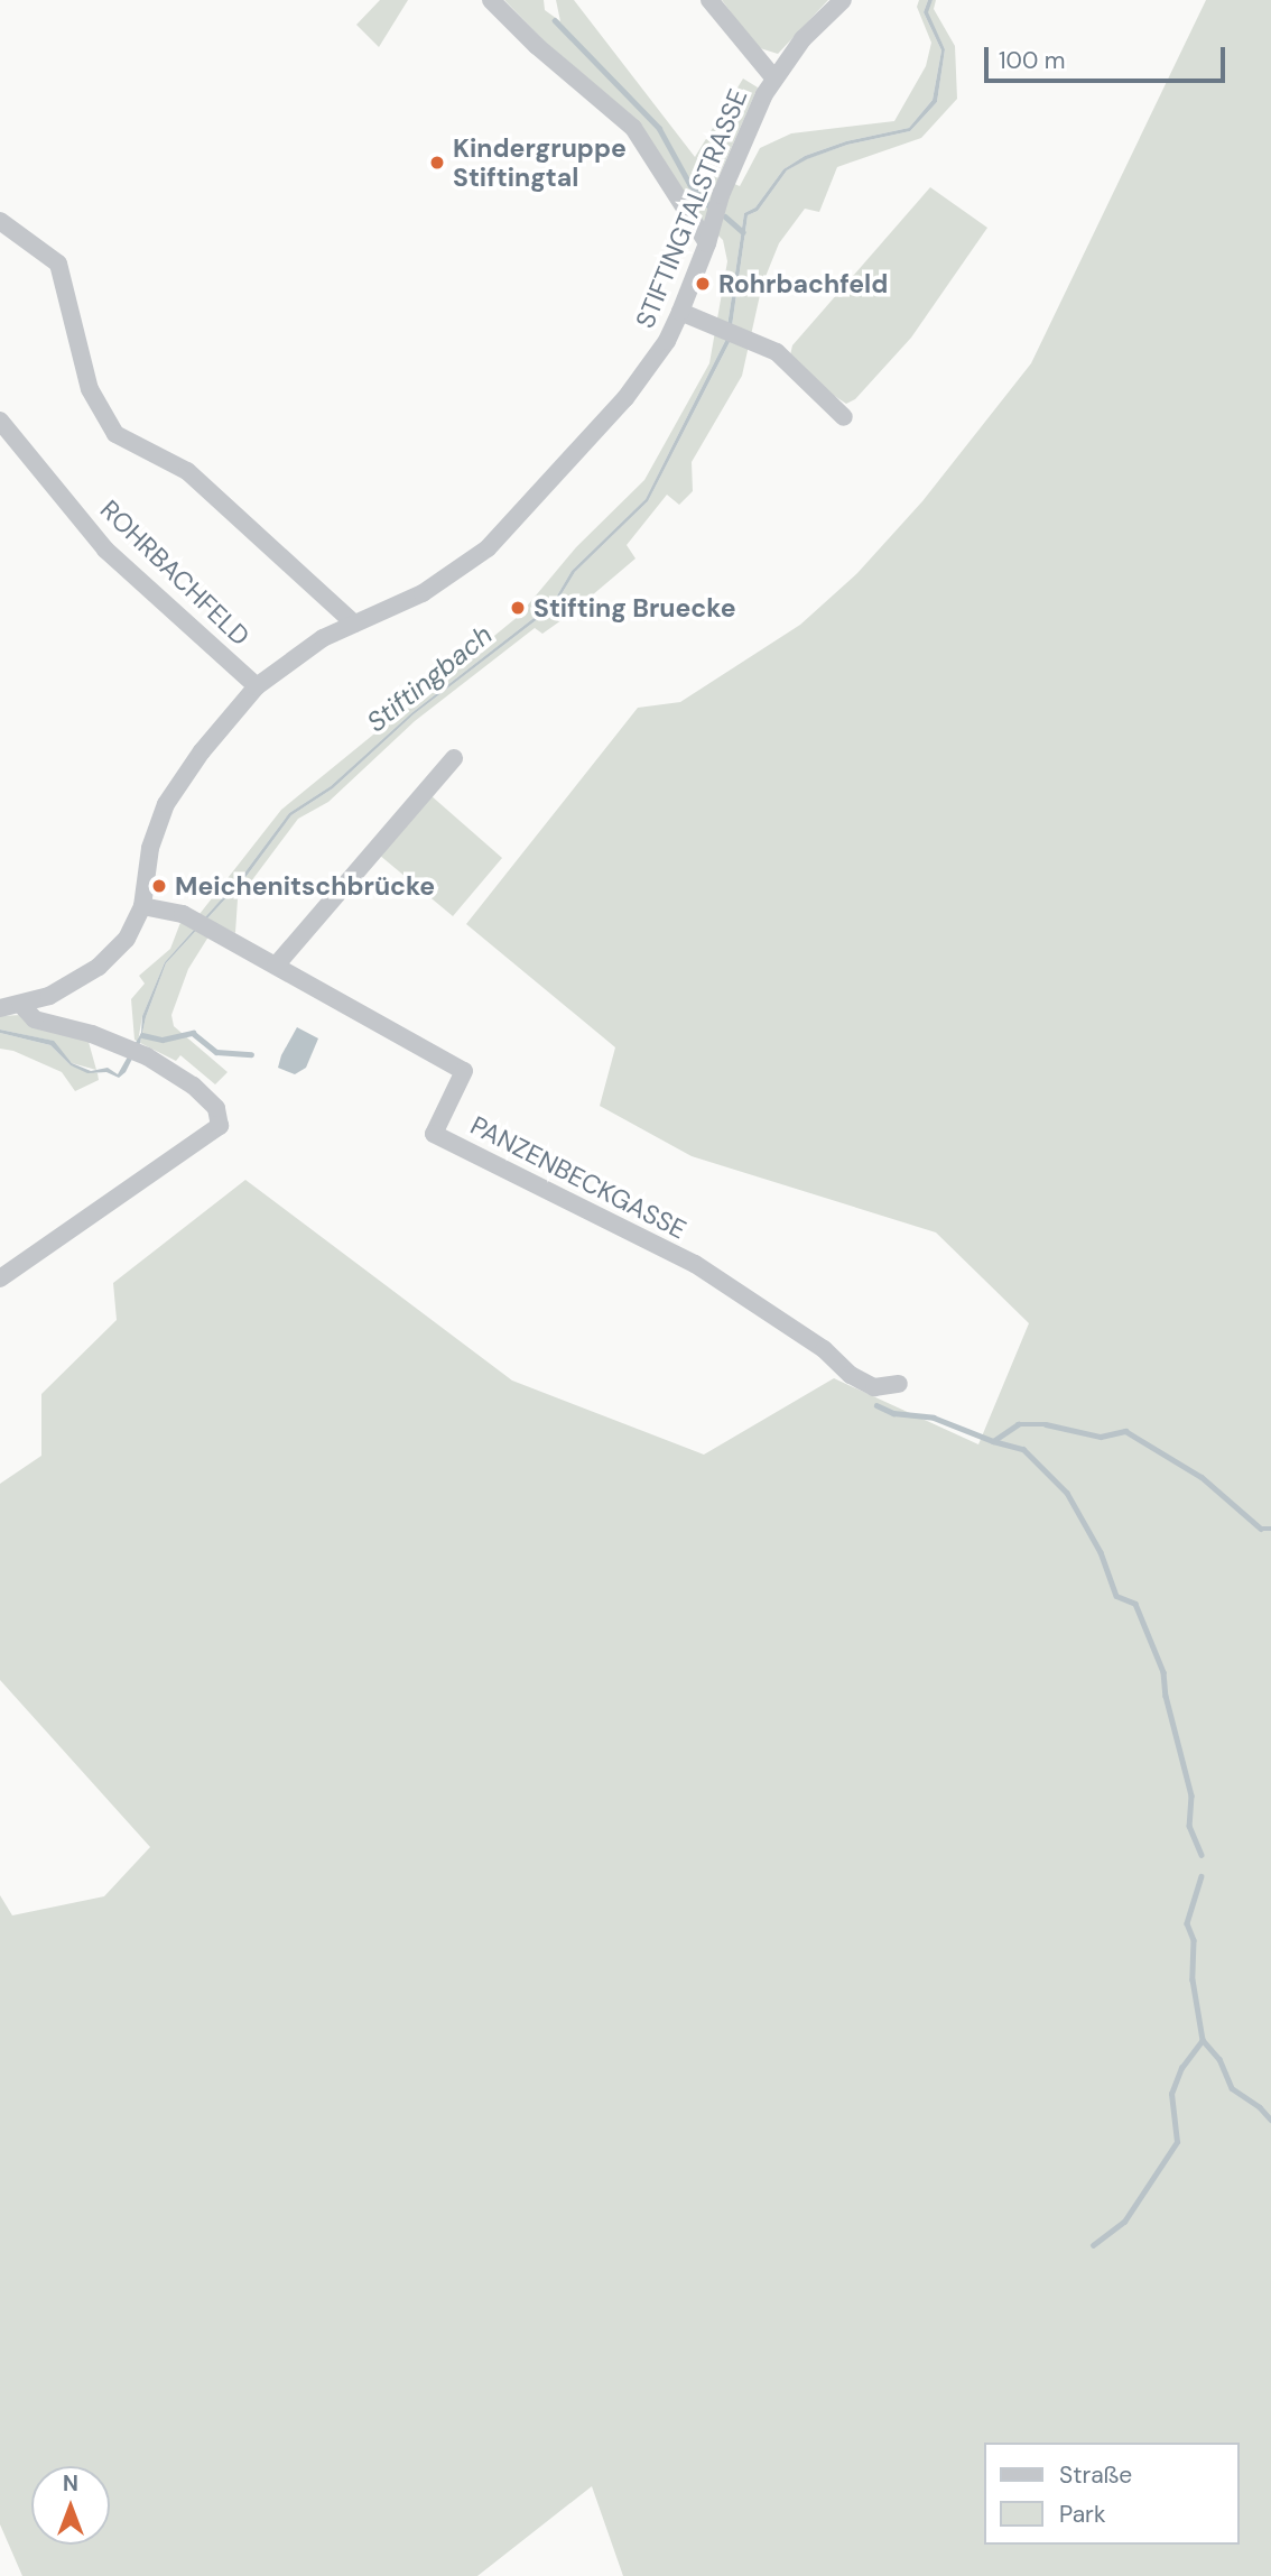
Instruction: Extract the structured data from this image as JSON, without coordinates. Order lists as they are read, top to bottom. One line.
{"streets":{"street":["STIFTINGTALSTRASSE","ROHRBACHFELD","PANZENBECKGASSE"]},"crossings":[["STIFTINGTALSTRASSE","ROHRBACHFELD"],["STIFTINGTALSTRASSE","PANZENBECKGASSE"]],"water":["Stiftingbach"],"places":["Kindergruppe Stiftingtal","Rohrbachfeld","Stifting Bruecke","Meichenitschbrücke"],"legend":["Straße","Park"],"scale_bar":"100 m","north":"top"}
